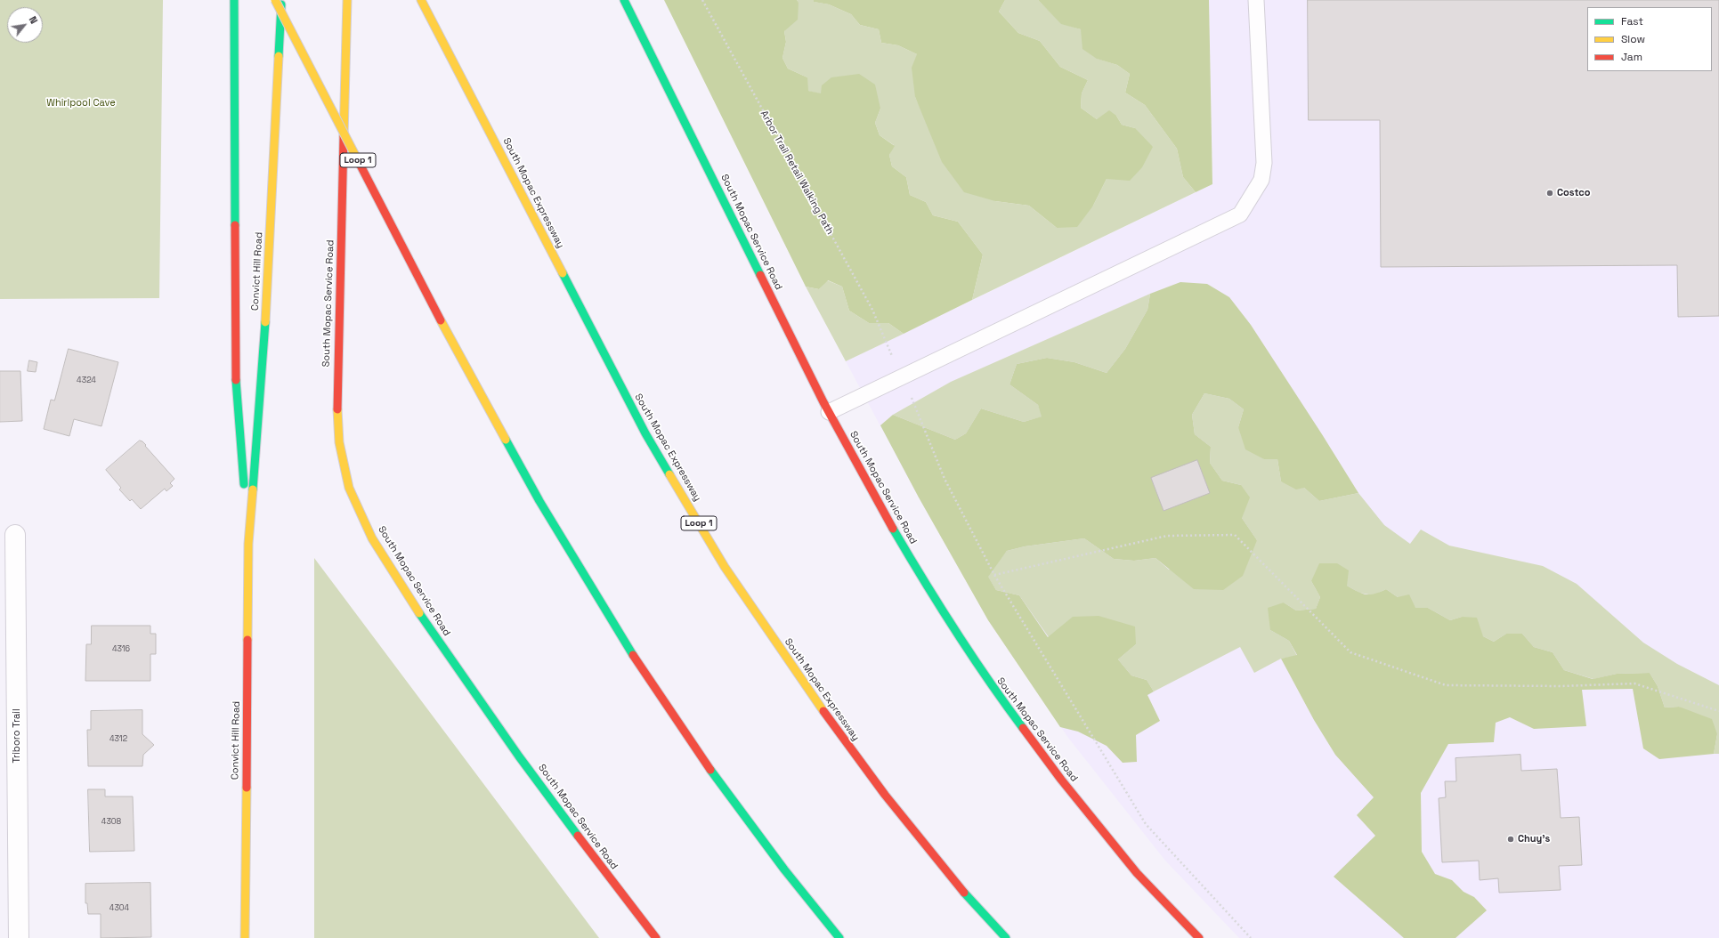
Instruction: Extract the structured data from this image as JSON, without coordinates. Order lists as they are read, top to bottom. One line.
{"streets":{"main road":["Loop 1","South Mopac Expressway","South Mopac Service Road","Convict Hill Road"],"street":["Triboro Trail"],"path":["Arbor Trail Retail Walking Path"]},"parks":["Whirlpool Cave"],"places":["Costco","Chuy's"],"house_numbers":["4324","4316","4312","4308","4304"],"legend":["Fast","Slow","Jam"],"north":"top right"}
